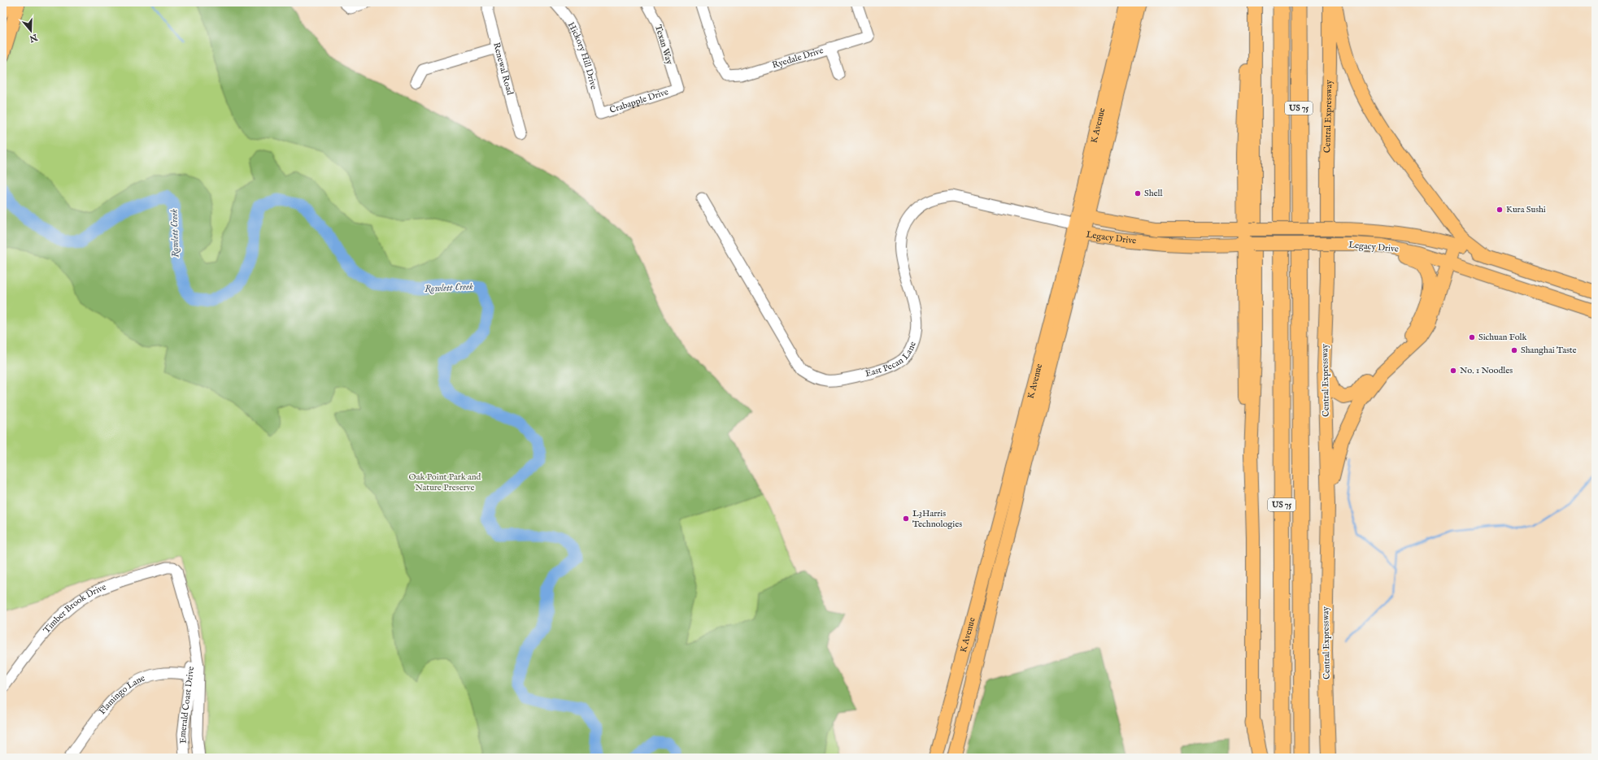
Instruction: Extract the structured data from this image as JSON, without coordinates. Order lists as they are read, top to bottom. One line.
{"streets":{"highway":["US 75"],"main road":["Central Expressway","K Avenue","Legacy Drive"],"street":["Texan Way","Hickory Hill Drive","Ryedale Drive","Renewal Road","Crabapple Drive","East Pecan Lane","Timber Brook Drive","Flamingo Lane","Emerald Coast Drive"]},"crossings":[["Texan Way","Crabapple Drive"],["Hickory Hill Drive","Crabapple Drive"],["K Avenue","Legacy Drive"],["K Avenue","East Pecan Lane"],["Legacy Drive","East Pecan Lane"],["Timber Brook Drive","Emerald Coast Drive"],["Flamingo Lane","Emerald Coast Drive"]],"water":["Rowlett Creek"],"parks":["Oak Point Park and Nature Preserve"],"places":["Shell","Kura Sushi","Sichuan Folk","Shanghai Taste","No. 1 Noodles","L3Harris Technologies"],"north":"bottom"}
